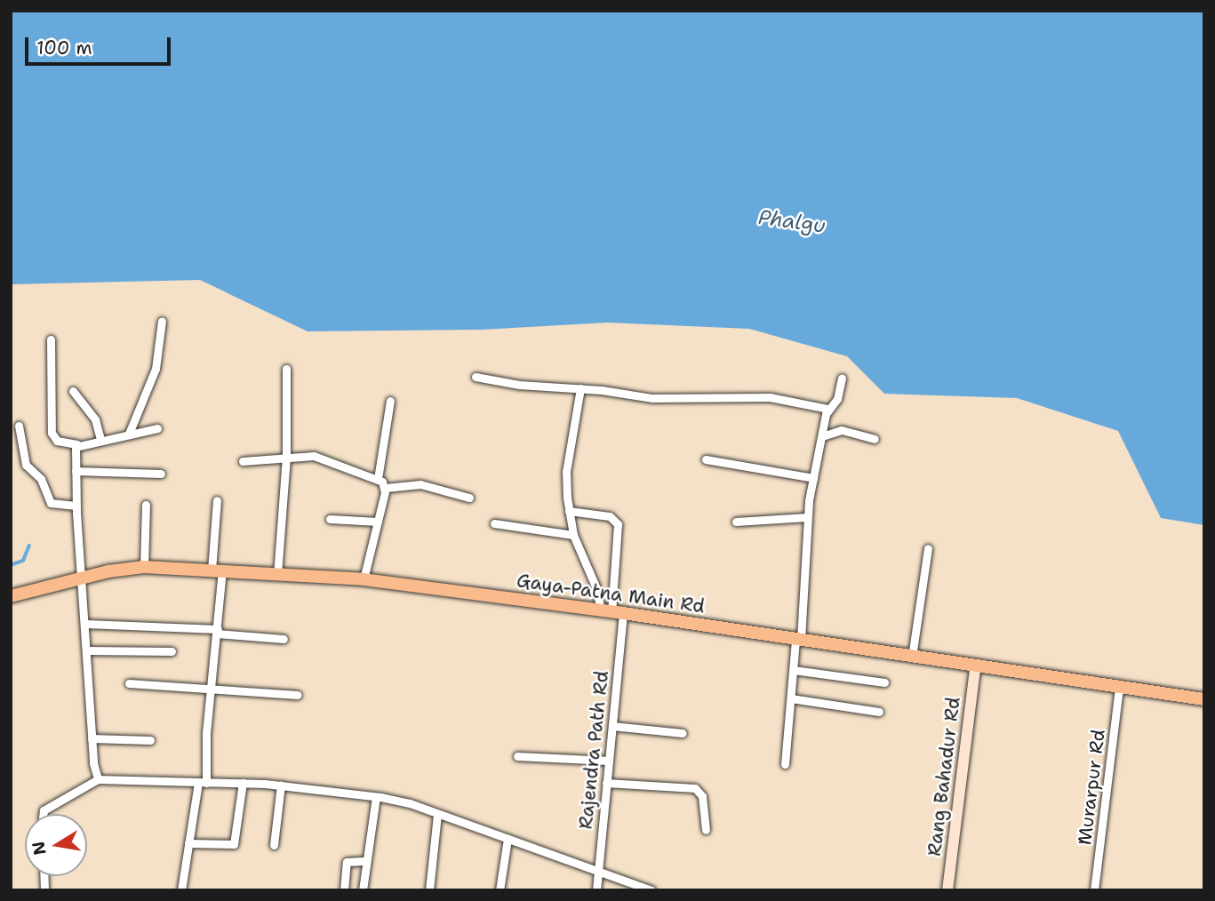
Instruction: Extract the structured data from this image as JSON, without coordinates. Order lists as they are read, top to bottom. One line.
{"streets":{"main road":["Gaya-Patna Main Rd"],"street":["Rajendra Path Rd","Rang Bahadur Rd","Murarpur Rd"]},"crossings":[["Gaya-Patna Main Rd","Rajendra Path Rd"],["Gaya-Patna Main Rd","Rang Bahadur Rd"],["Gaya-Patna Main Rd","Murarpur Rd"]],"water":["Phalgu"],"scale_bar":"100 m","north":"left"}
